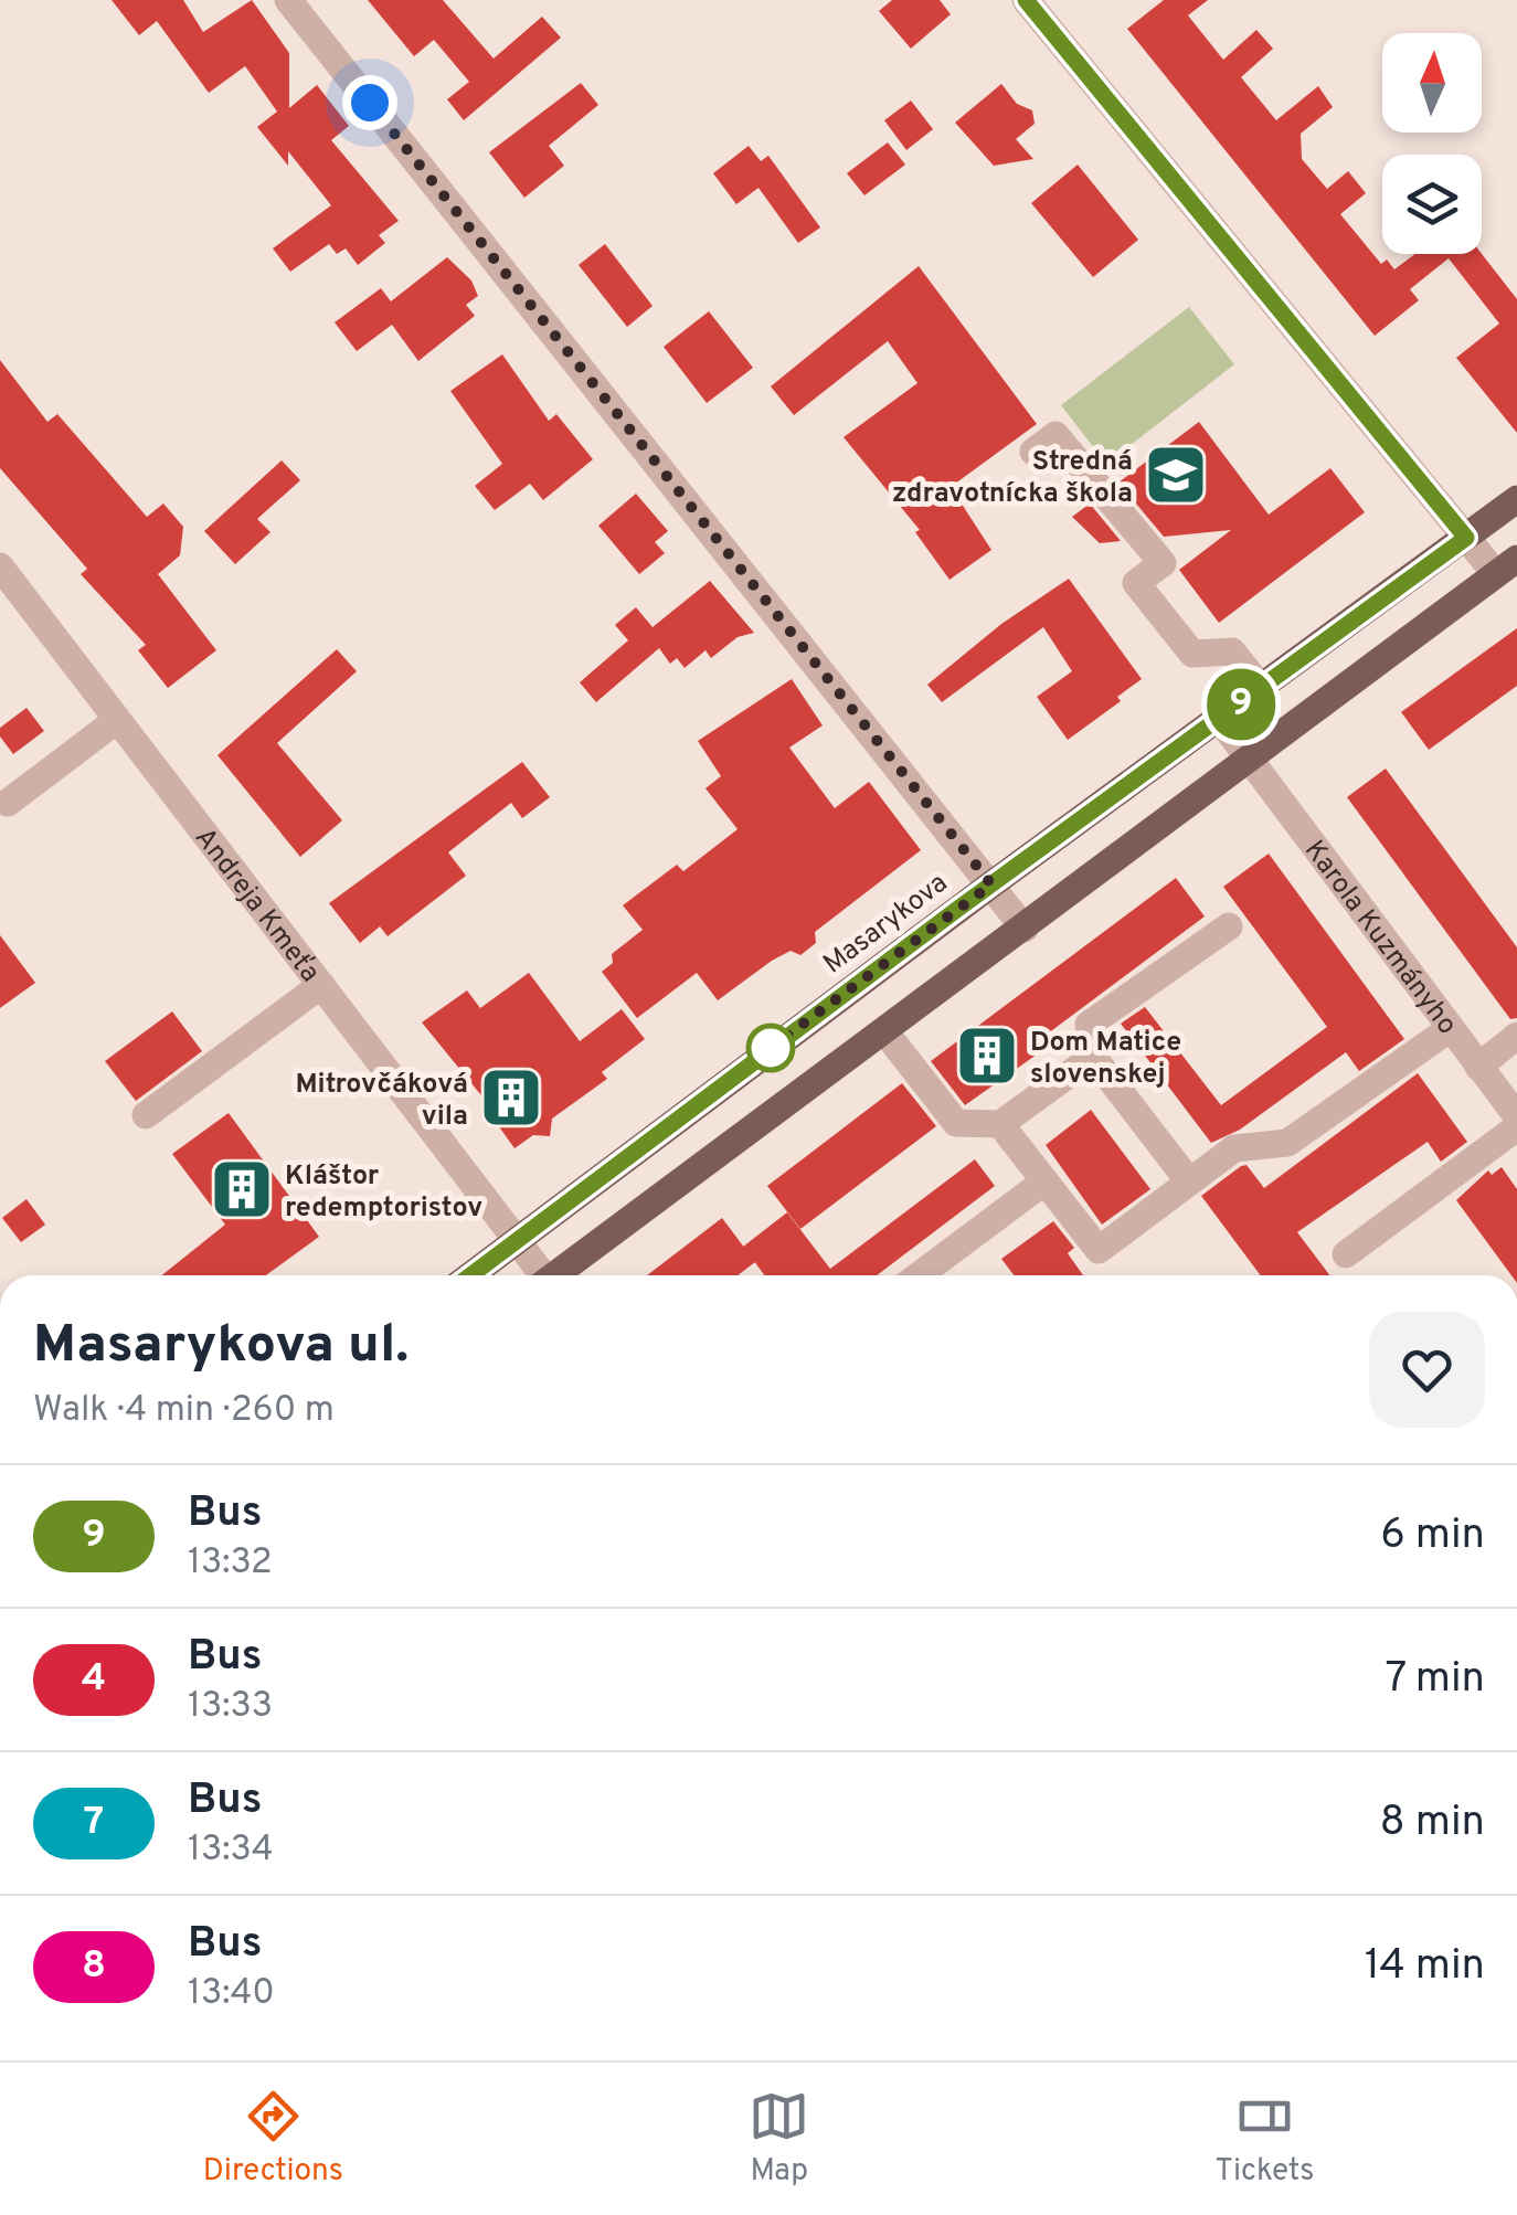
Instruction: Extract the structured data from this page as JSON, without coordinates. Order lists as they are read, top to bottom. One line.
{"streets":{"main road":["Masarykova"],"street":["Andreja Kmeťa","Karola Kuzmányho"]},"crossings":[["Andreja Kmeťa","Masarykova"],["Masarykova","Karola Kuzmányho"]],"places":{"school or university":["Stredná zdravotnícka škola"],"building":["Dom Matice slovenskej","Mitrovčáková vila","Kláštor redemptoristov"]},"lines":["bus line 9"],"north":"top","page":{"on_map":"9","heading":["Masarykova ul.","Walk · 4 min · 260 m"],"list":[{"mark":"9","name":"Bus","note":"13:32","value":"6 min"},{"mark":"4","name":"Bus","note":"13:33","value":"7 min"},{"mark":"7","name":"Bus","note":"13:34","value":"8 min"},{"mark":"8","name":"Bus","note":"13:40","value":"14 min"}],"tabs":["Directions","Map","Tickets"]}}
